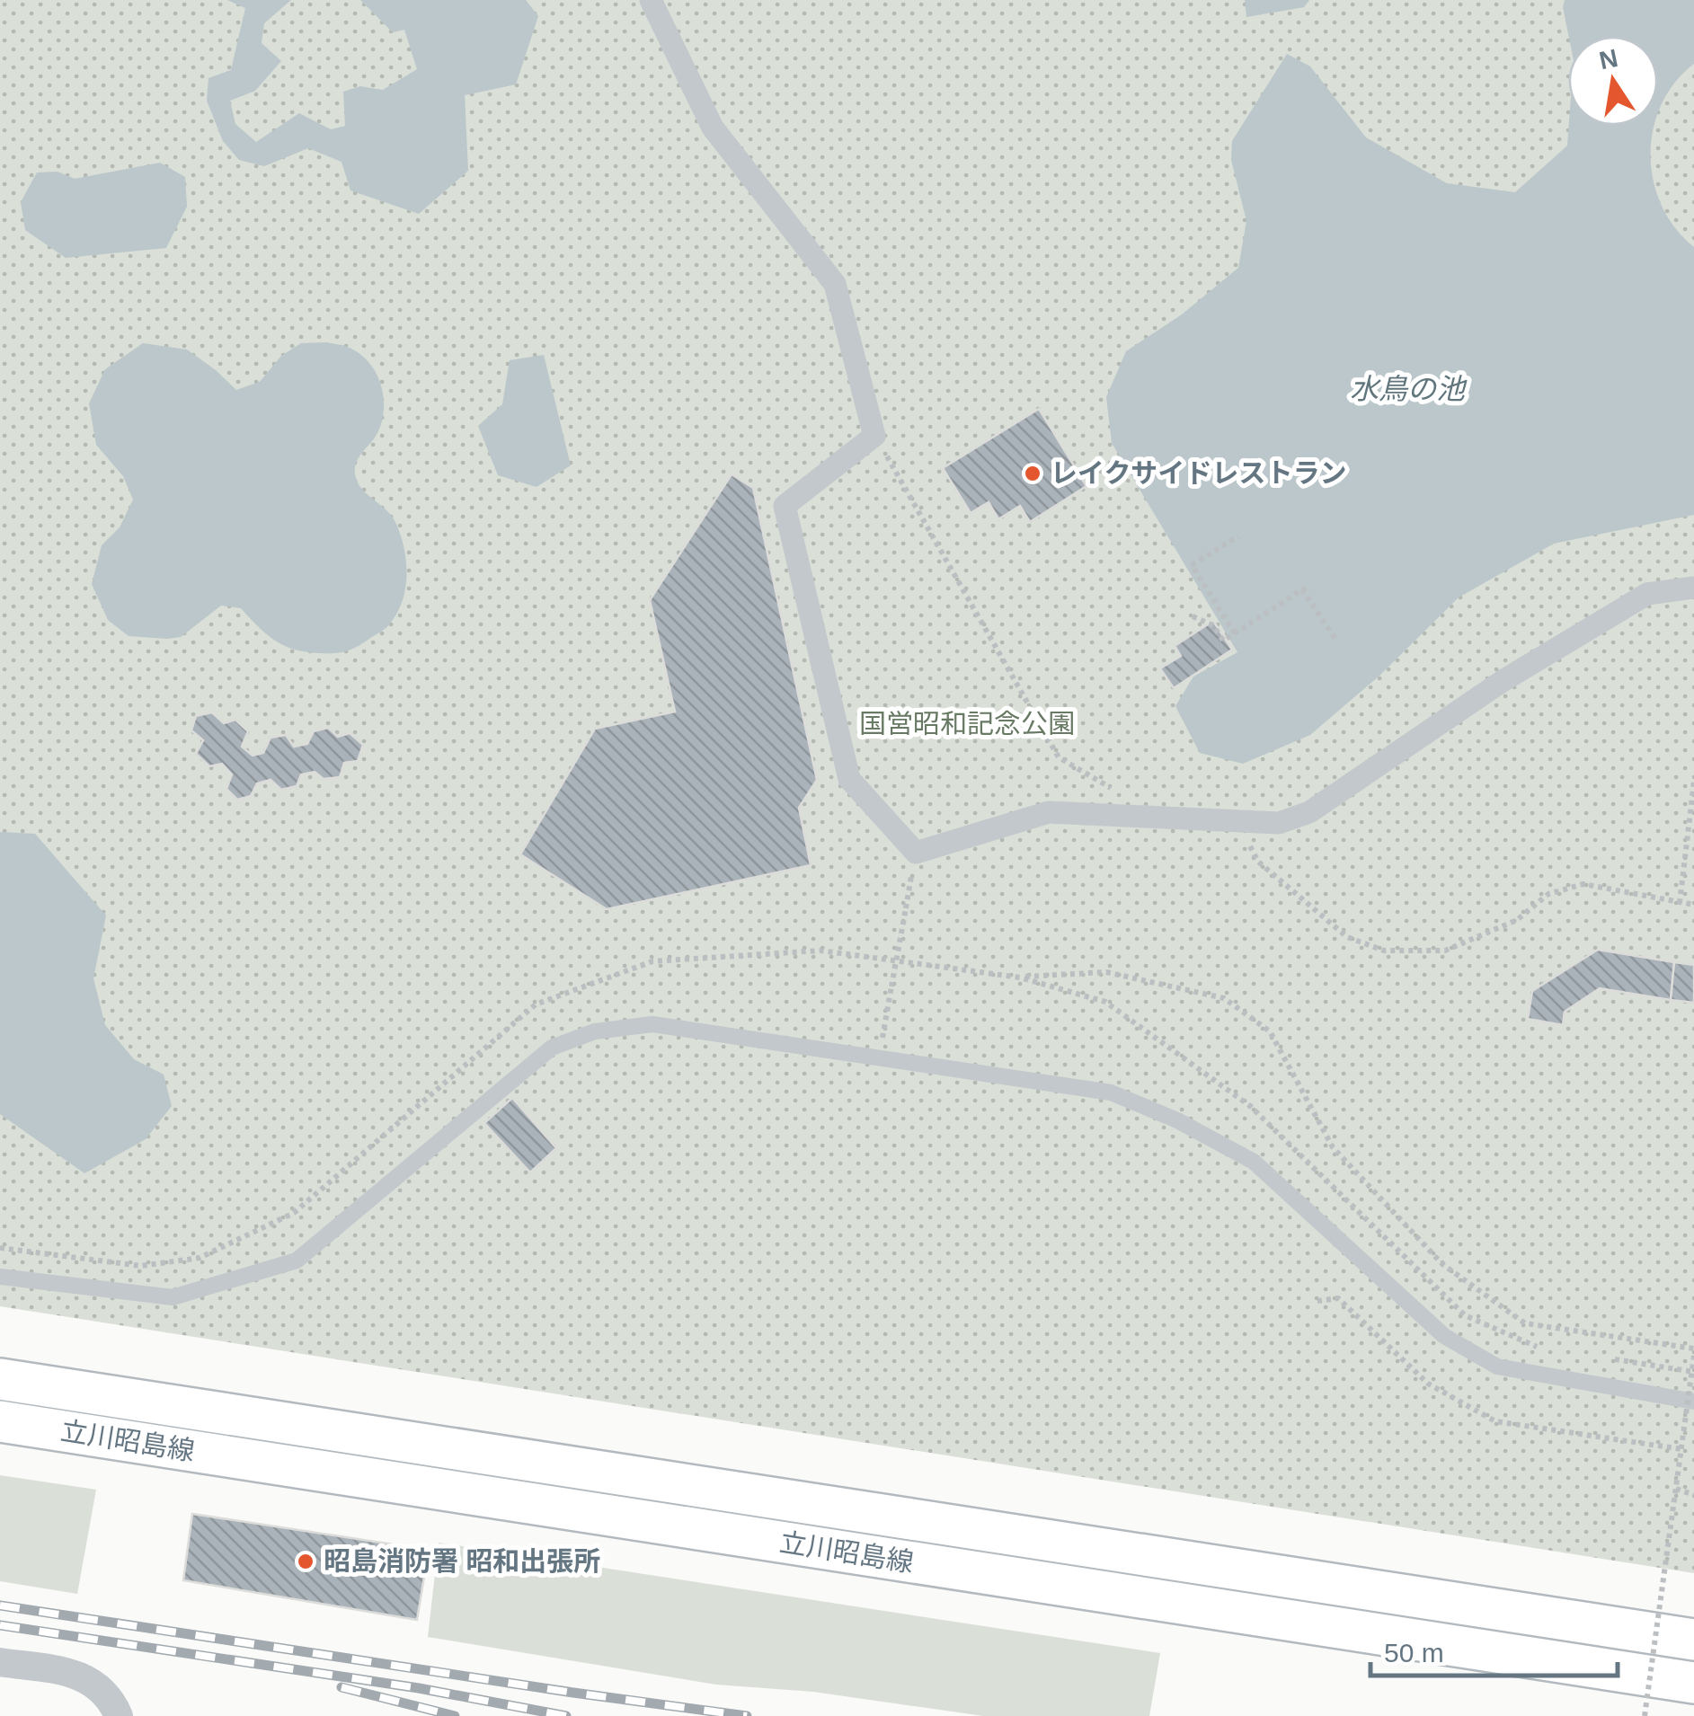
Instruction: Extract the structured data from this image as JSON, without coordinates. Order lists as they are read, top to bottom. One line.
{"streets":{"main road":["立川昭島線"]},"water":["水鳥の池"],"parks":["国営昭和記念公園"],"places":["レイクサイドレストラン","昭島消防署 昭和出張所"],"scale_bar":"50 m","north":"top"}
